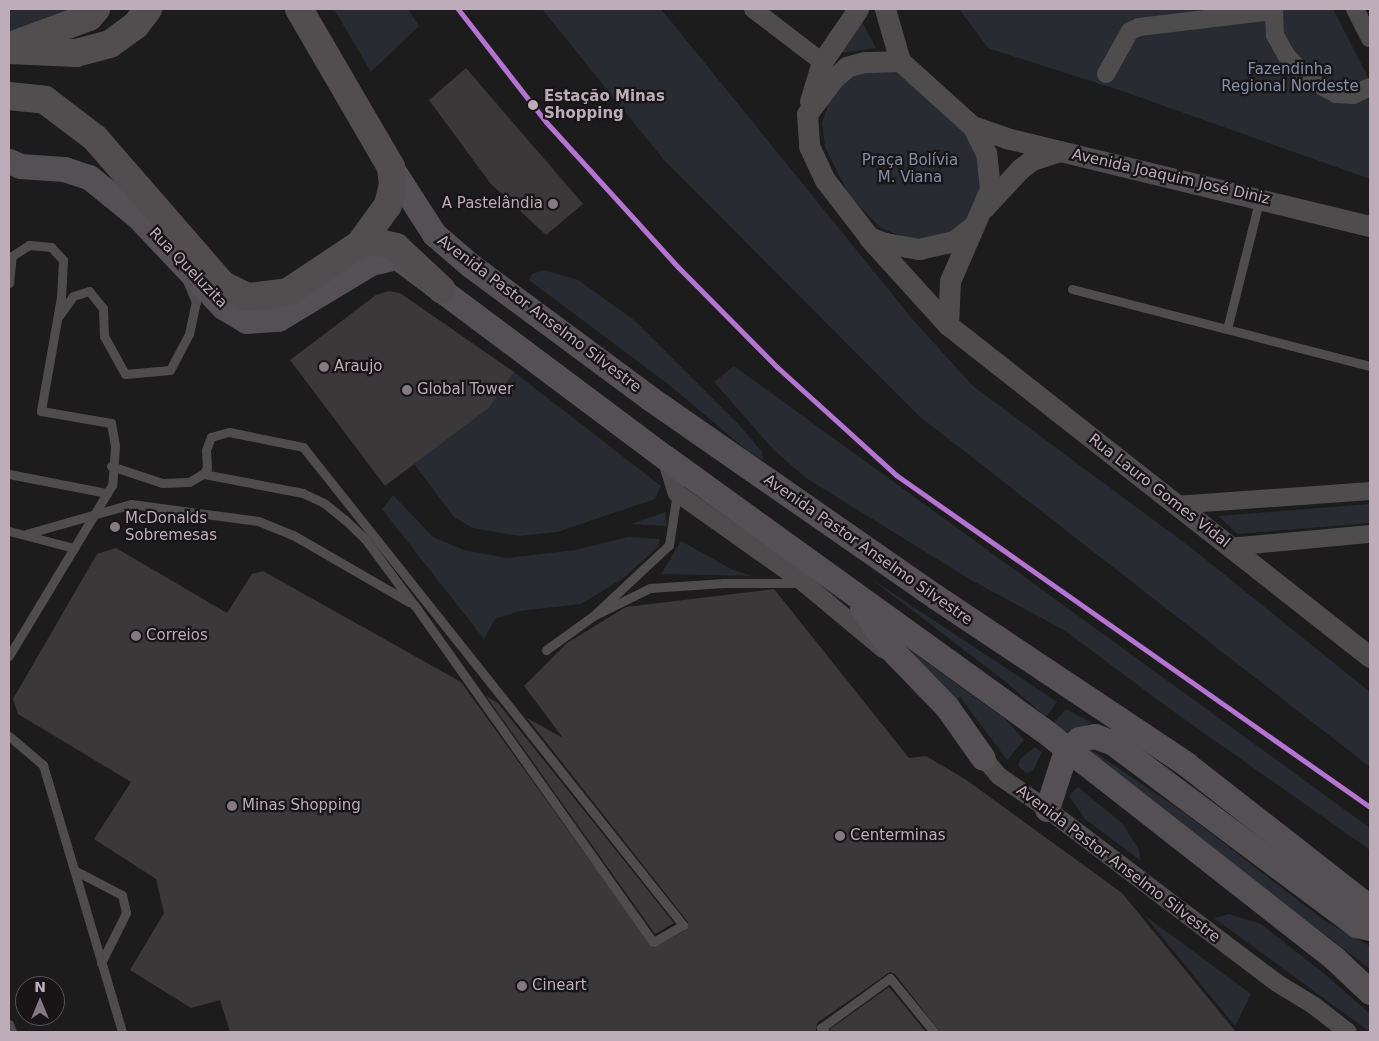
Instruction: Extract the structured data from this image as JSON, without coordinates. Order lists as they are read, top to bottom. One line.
{"streets":{"main road":["Rua Queluzita","Avenida Pastor Anselmo Silvestre"],"street":["Avenida Joaquim José Diniz","Rua Lauro Gomes Vidal"]},"parks":["Fazendinha Regional Nordeste","Praça Bolívia M. Viana"],"places":["Estação Minas Shopping","A Pastelândia","Araujo","Global Tower","McDonalds Sobremesas","Correios","Minas Shopping","Centerminas","Cineart"],"north":"top"}
